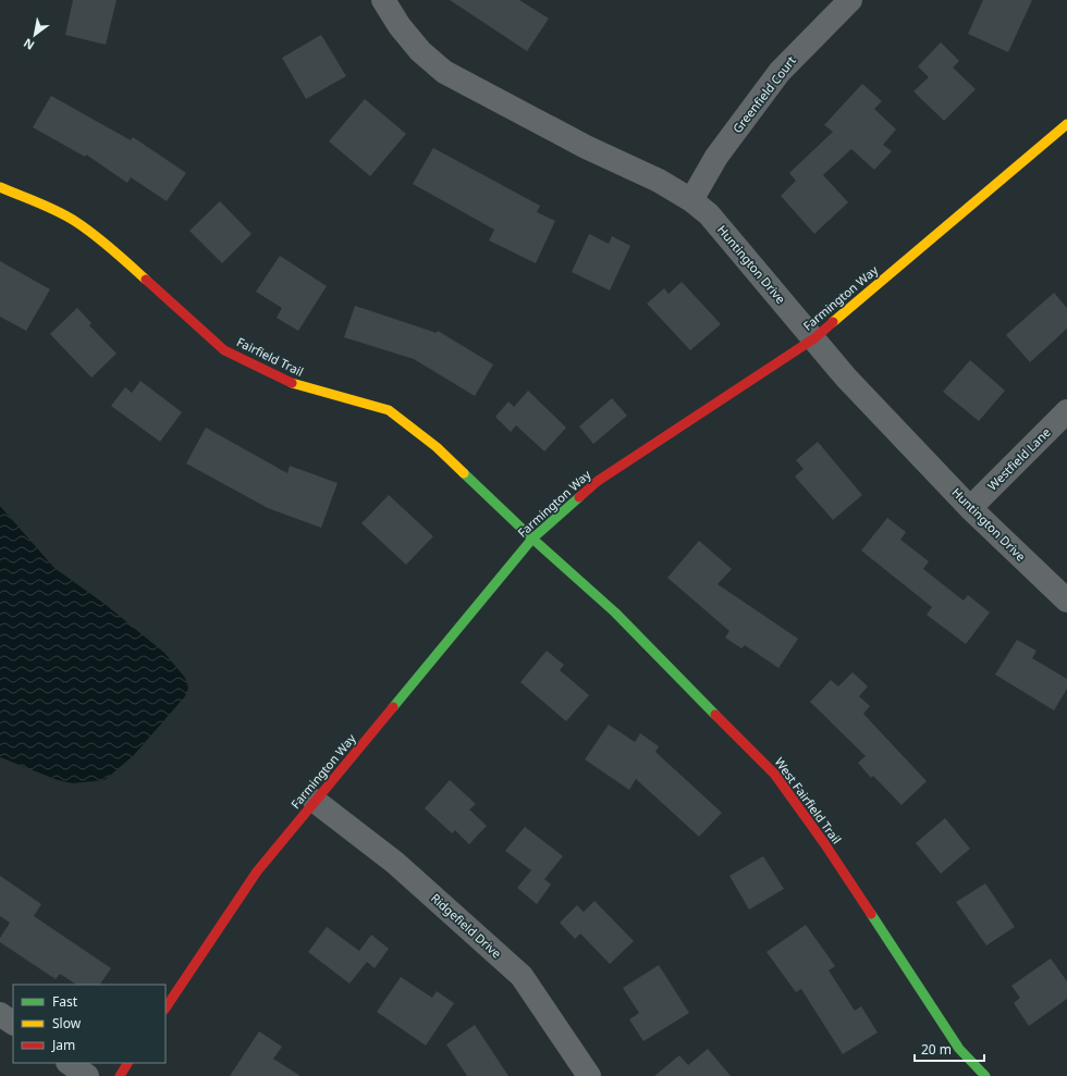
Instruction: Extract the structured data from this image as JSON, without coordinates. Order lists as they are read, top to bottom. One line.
{"streets":{"street":["Greenfield Court","Huntington Drive","Farmington Way","Fairfield Trail","Westfield Lane","West Fairfield Trail","Ridgefield Drive"]},"crossings":[["Greenfield Court","Huntington Drive"],["Huntington Drive","Farmington Way"],["Huntington Drive","Westfield Lane"],["Farmington Way","Fairfield Trail"],["Farmington Way","West Fairfield Trail"],["Farmington Way","Ridgefield Drive"],["Fairfield Trail","West Fairfield Trail"]],"legend":["Fast","Slow","Jam"],"scale_bar":"20 m","north":"bottom left"}
